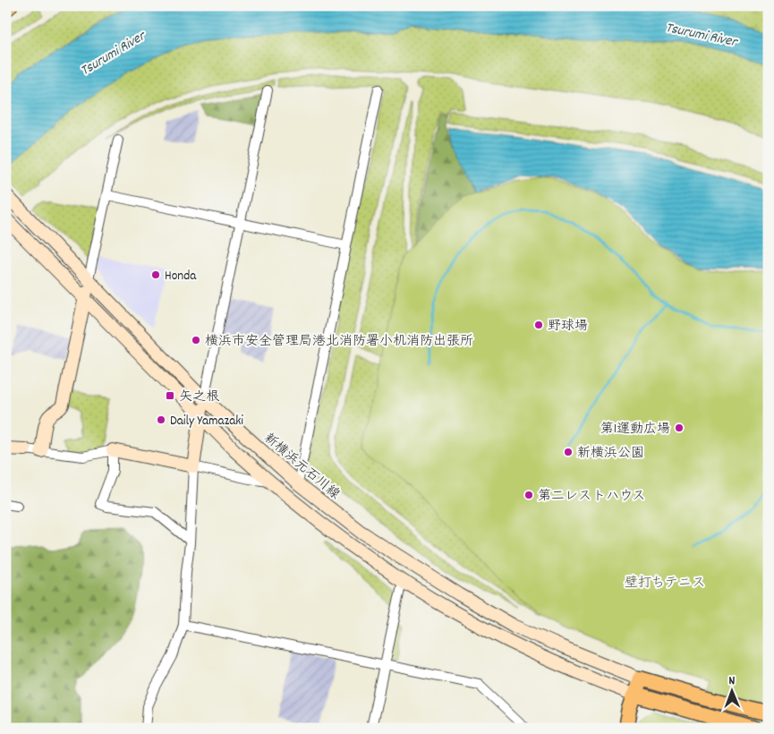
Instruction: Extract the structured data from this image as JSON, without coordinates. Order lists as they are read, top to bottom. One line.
{"streets":{"street":["新横浜元石川線"]},"water":["Tsurumi River"],"parks":["壁打ちテニス"],"places":{"other":["Honda","野球場","横浜市安全管理局港北消防署小机消防出張所","Daily Yamazaki","第1運動広場","新横浜公園","第二レストハウス"],"transit":["矢之根"]},"north":"top"}
